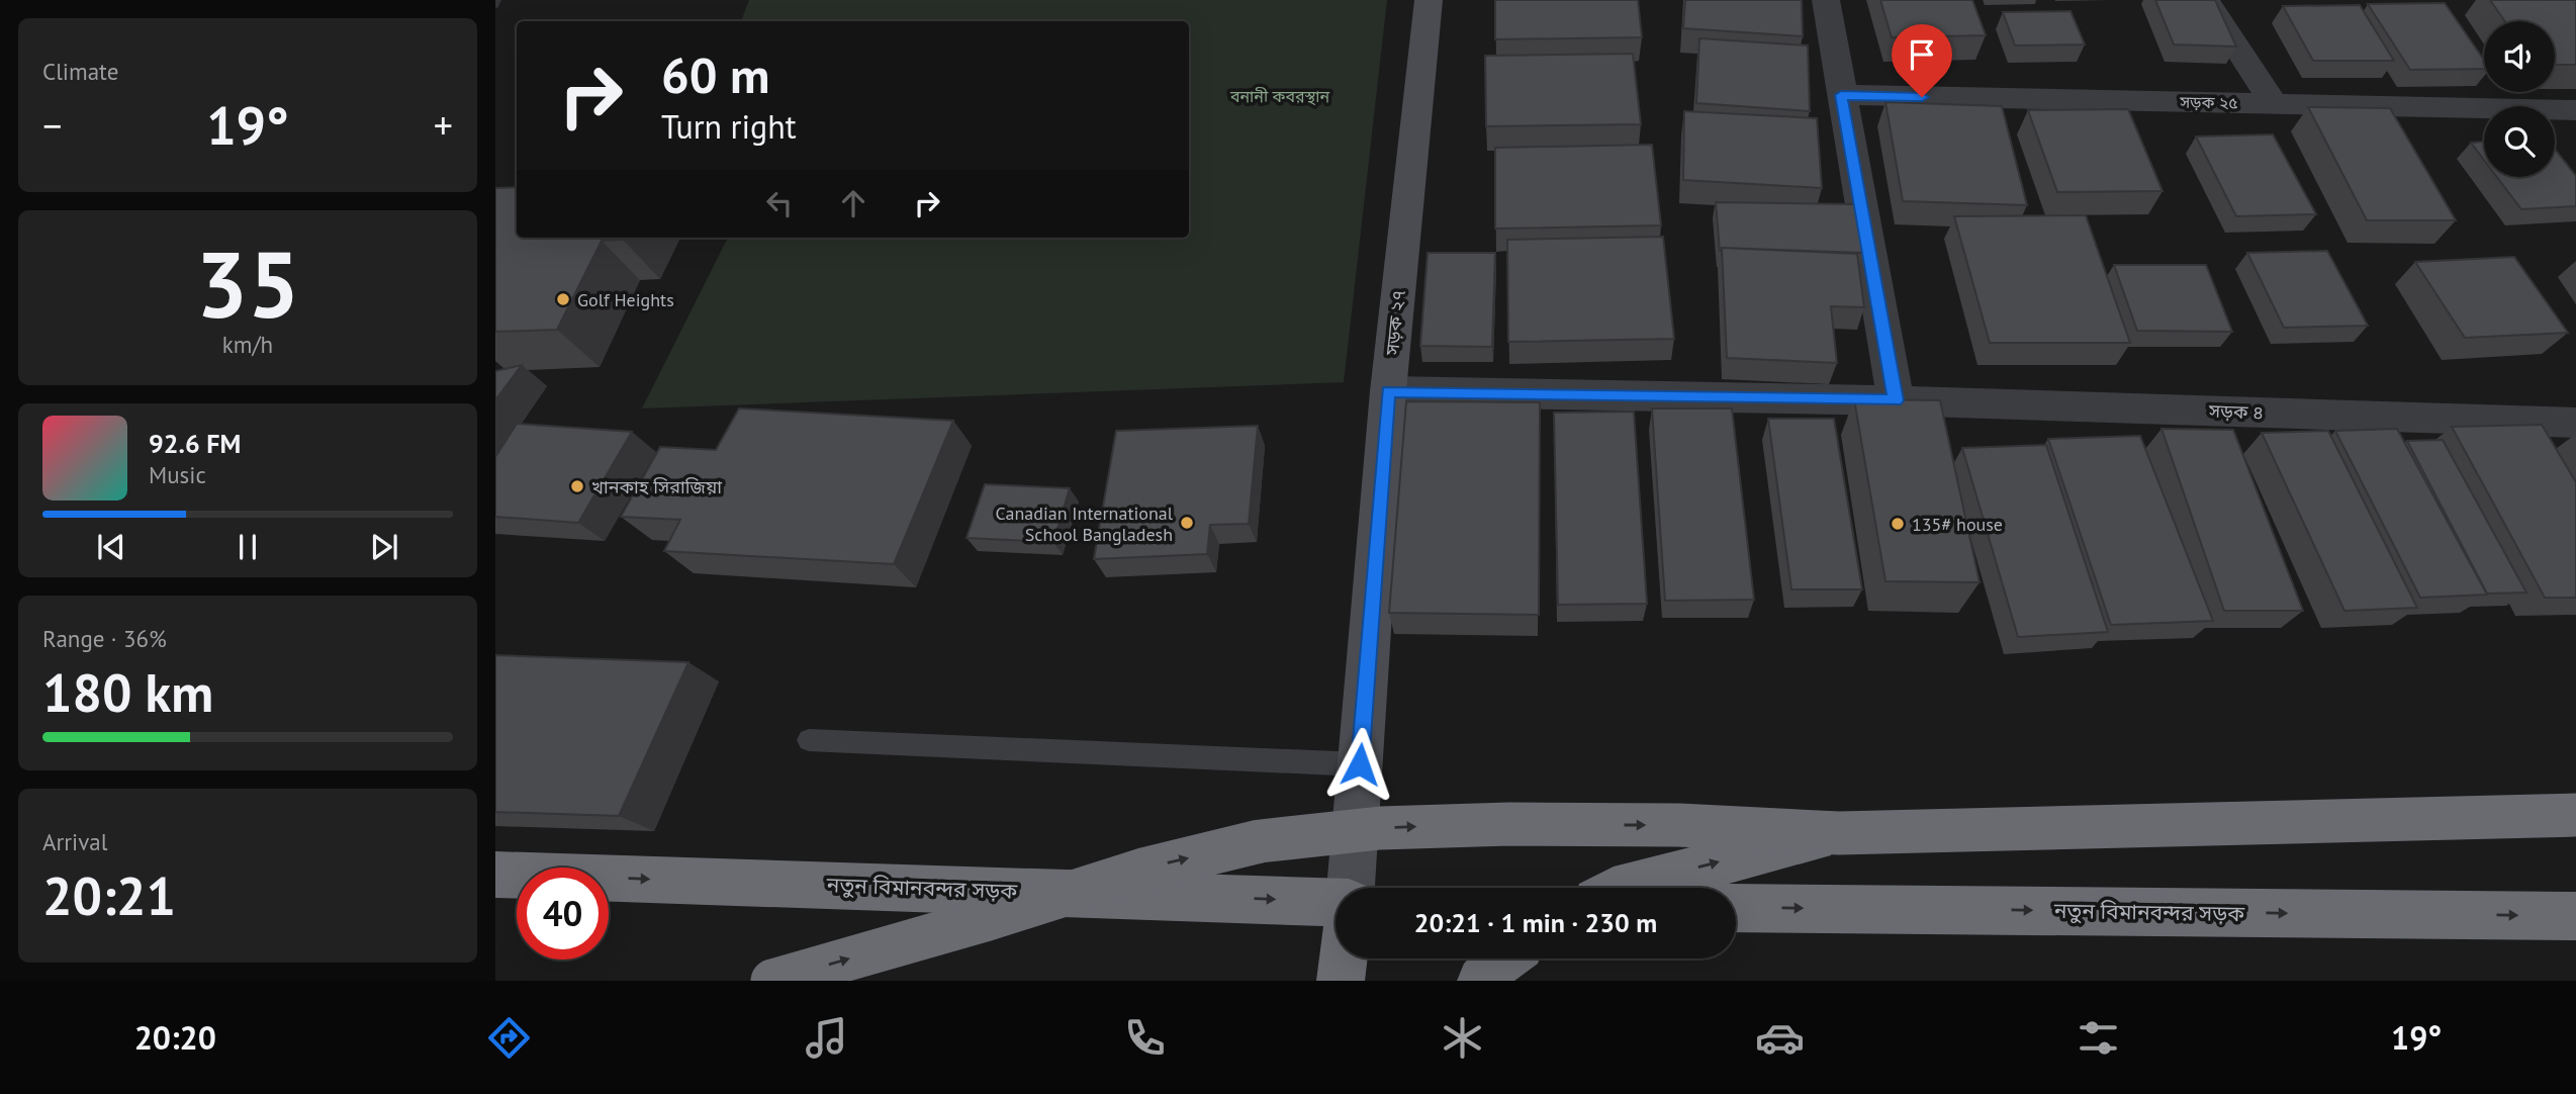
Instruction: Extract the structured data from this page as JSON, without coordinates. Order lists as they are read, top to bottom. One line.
{"streets":{"highway":["নতুন বিমানবন্দর সড়ক"],"street":["সড়ক ২৫","সড়ক ২৭","সড়ক ৪"]},"crossings":[["সড়ক ২৭","সড়ক ৪"]],"parks":["বনানী কবরস্থান"],"places":["Golf Heights","খানকাহ সিরাজিয়া","Canadian International School Bangladesh","135# house"],"page":{"tile":["Climate",["35","km/h"],["Range · 36%","180 km"],["Arrival","20:21"]],"turn":["60 m","Turn right"],"heat":["−","19°","+"],"song":["92.6 FM","Music"],"limit":"40","trip":"20:21 · 1 min · 230 m","tabs":["20:20","19°"]}}
